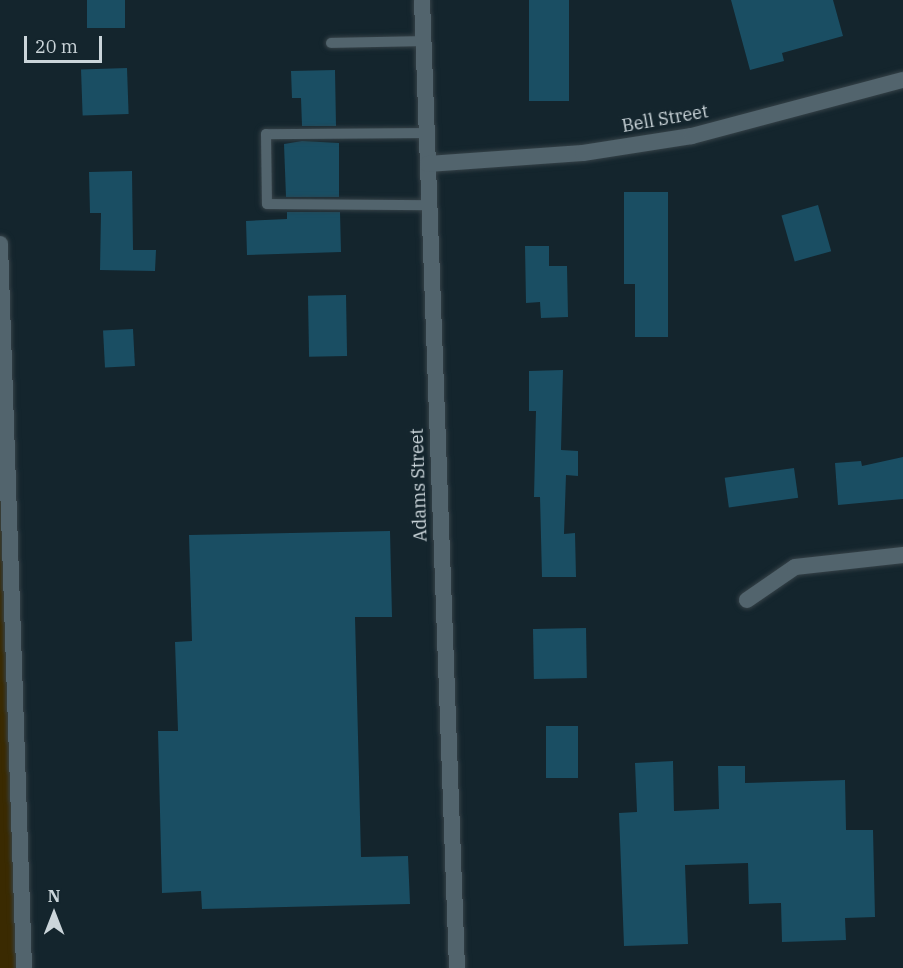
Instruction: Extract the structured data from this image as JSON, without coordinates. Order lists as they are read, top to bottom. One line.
{"streets":{"street":["Bell Street","Adams Street"]},"crossings":[["Bell Street","Adams Street"]],"scale_bar":"20 m","north":"top"}
